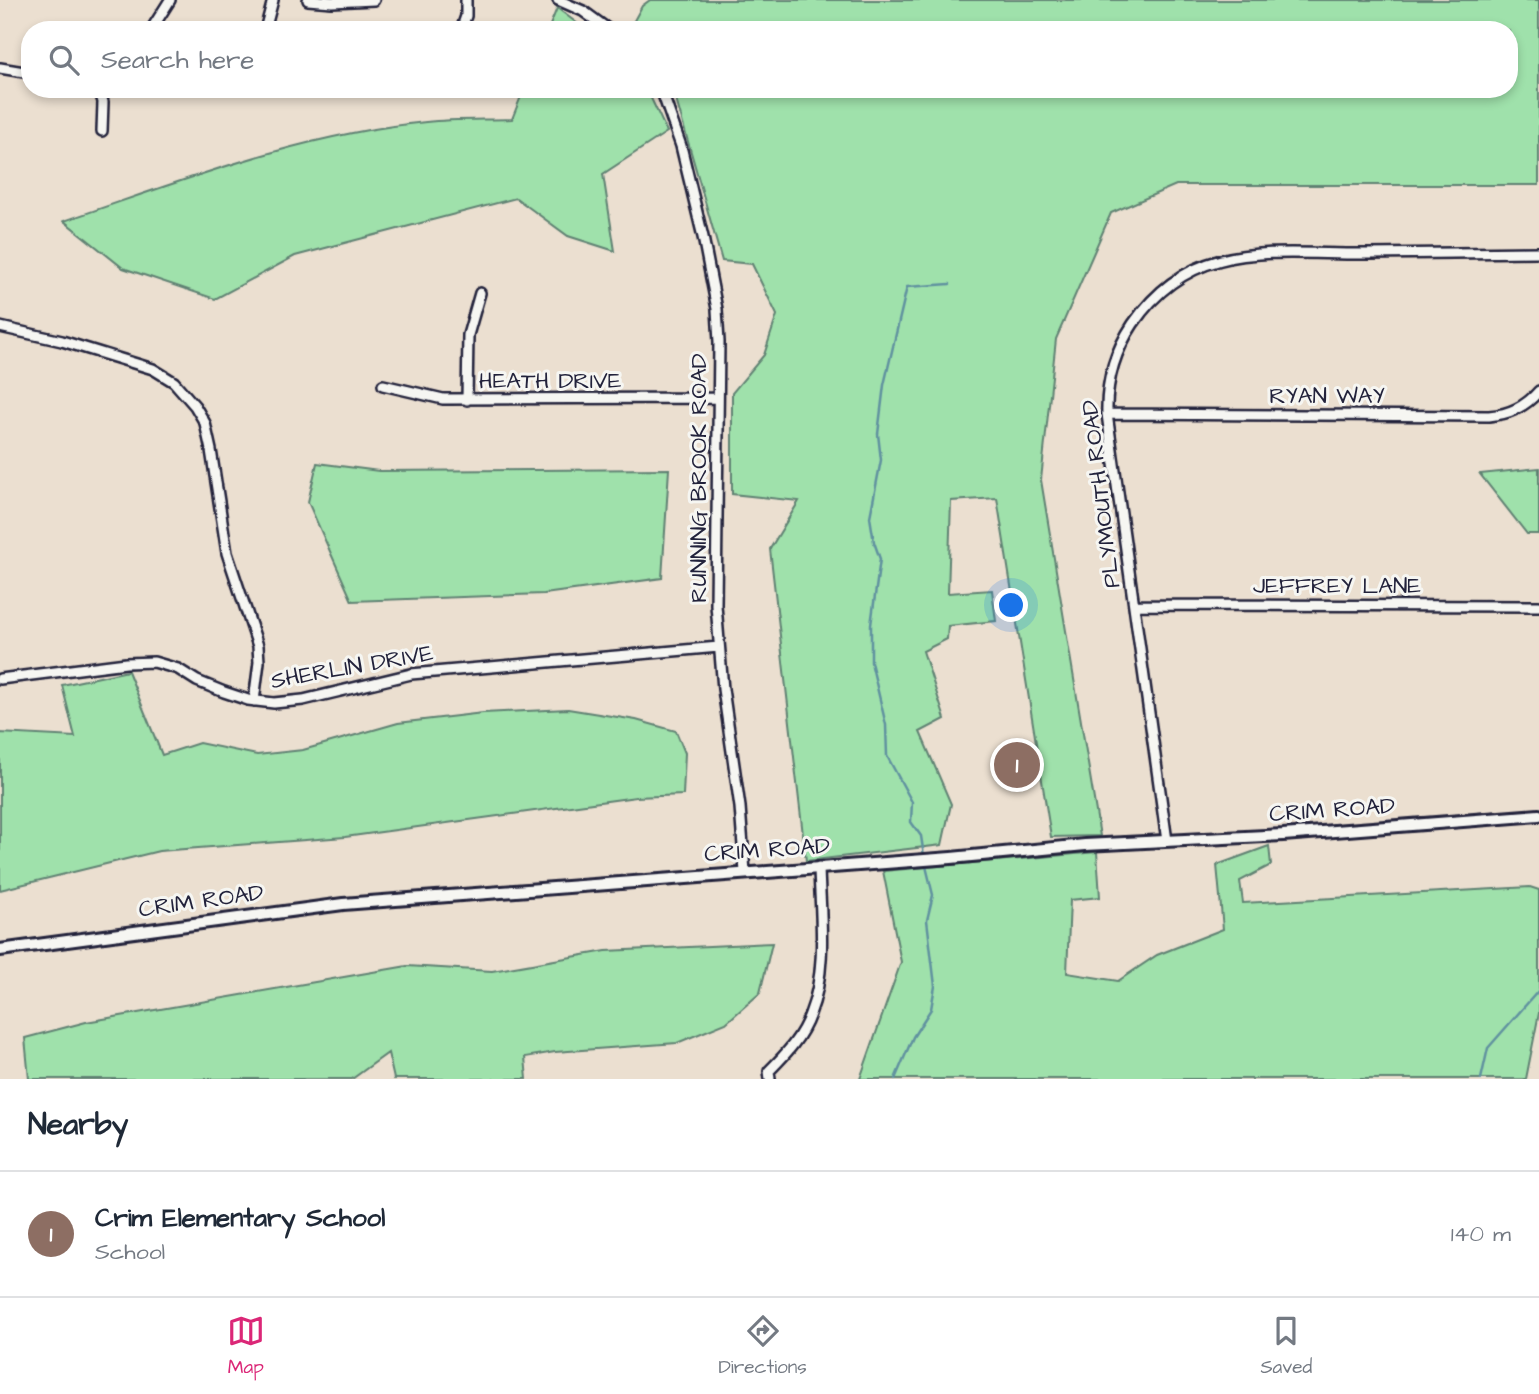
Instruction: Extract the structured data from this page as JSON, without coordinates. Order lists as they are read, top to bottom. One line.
{"streets":{"street":["HEATH DRIVE","RYAN WAY","RUNNING BROOK ROAD","PLYMOUTH ROAD","JEFFREY LANE","SHERLIN DRIVE","CRIM ROAD"]},"crossings":[["HEATH DRIVE","RUNNING BROOK ROAD"],["RYAN WAY","PLYMOUTH ROAD"],["RUNNING BROOK ROAD","SHERLIN DRIVE"],["RUNNING BROOK ROAD","CRIM ROAD"],["PLYMOUTH ROAD","JEFFREY LANE"],["PLYMOUTH ROAD","CRIM ROAD"]],"page":{"search":"Search here","pins":"1","heading":"Nearby","list":[{"mark":"1","name":"Crim Elementary School","note":"School","value":"140 m"}],"nav":["Map","Directions","Saved"]}}
